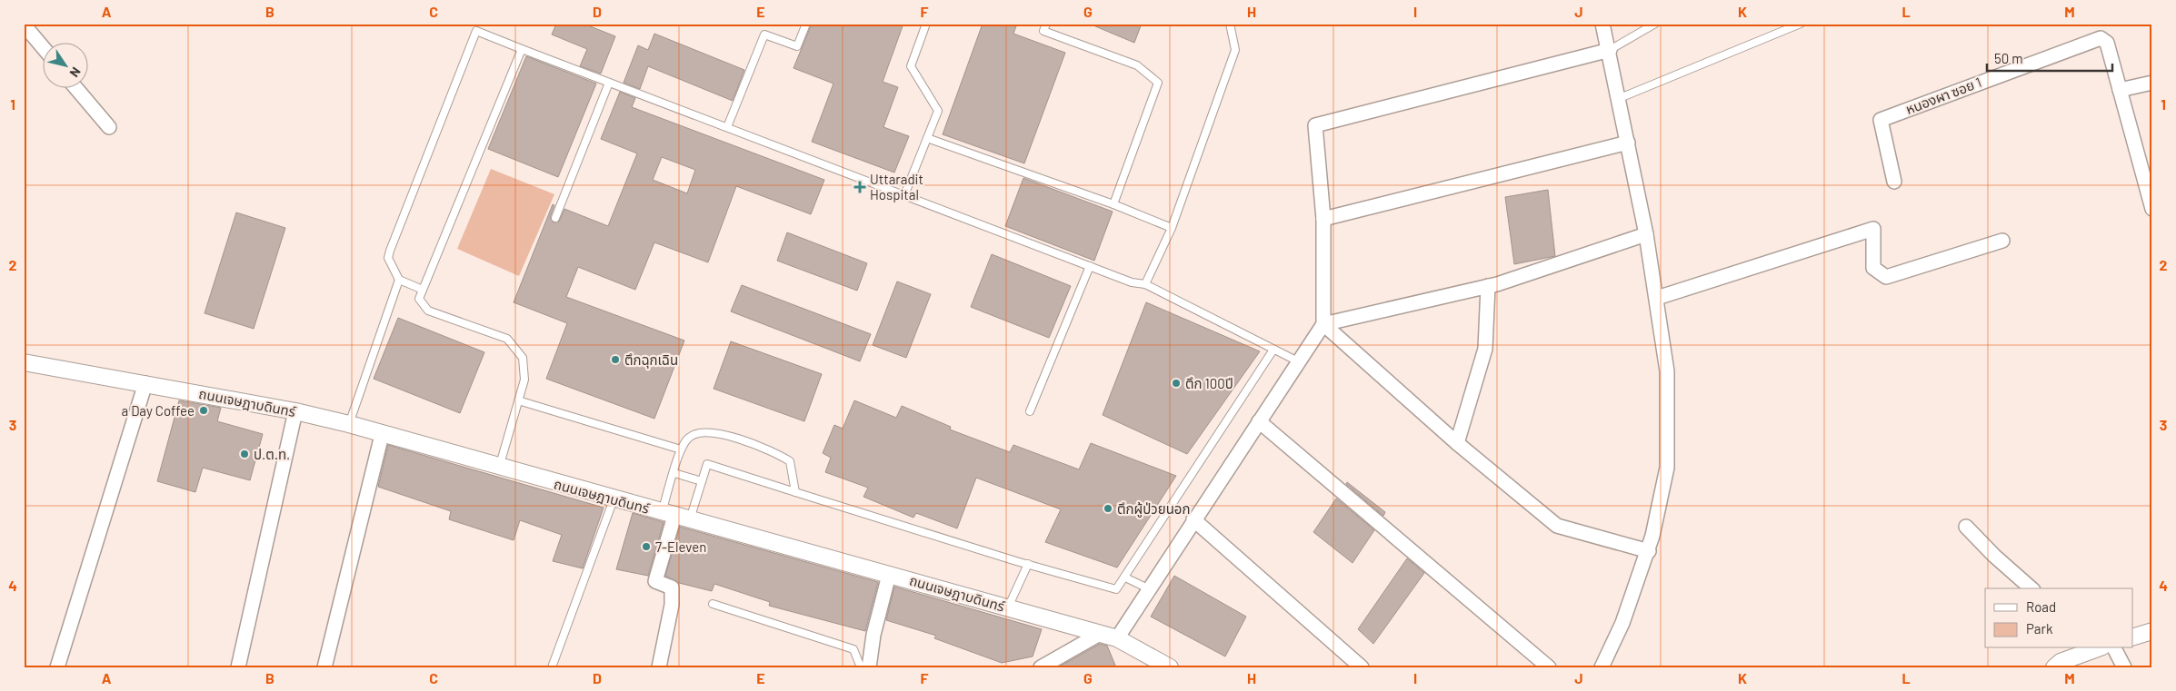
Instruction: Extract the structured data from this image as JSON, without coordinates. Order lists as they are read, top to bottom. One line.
{"streets":{"street":["หนองผา ซอย 1","ถนนเจษฎาบดินทร์"]},"places":{"health":["Uttaradit Hospital"],"other":["ตึกฉุกเฉิน","ตึก 100ปี","a Day Coffee","ป.ต.ท.","ตึกผู้ป่วยนอก","7-Eleven"]},"legend":["Road","Park"],"scale_bar":"50 m","north":"bottom right","grid":{"columns":["A","B","C","D","E","F","G","H","I","J","K","L","M"],"rows":["1","2","3","4"]}}
